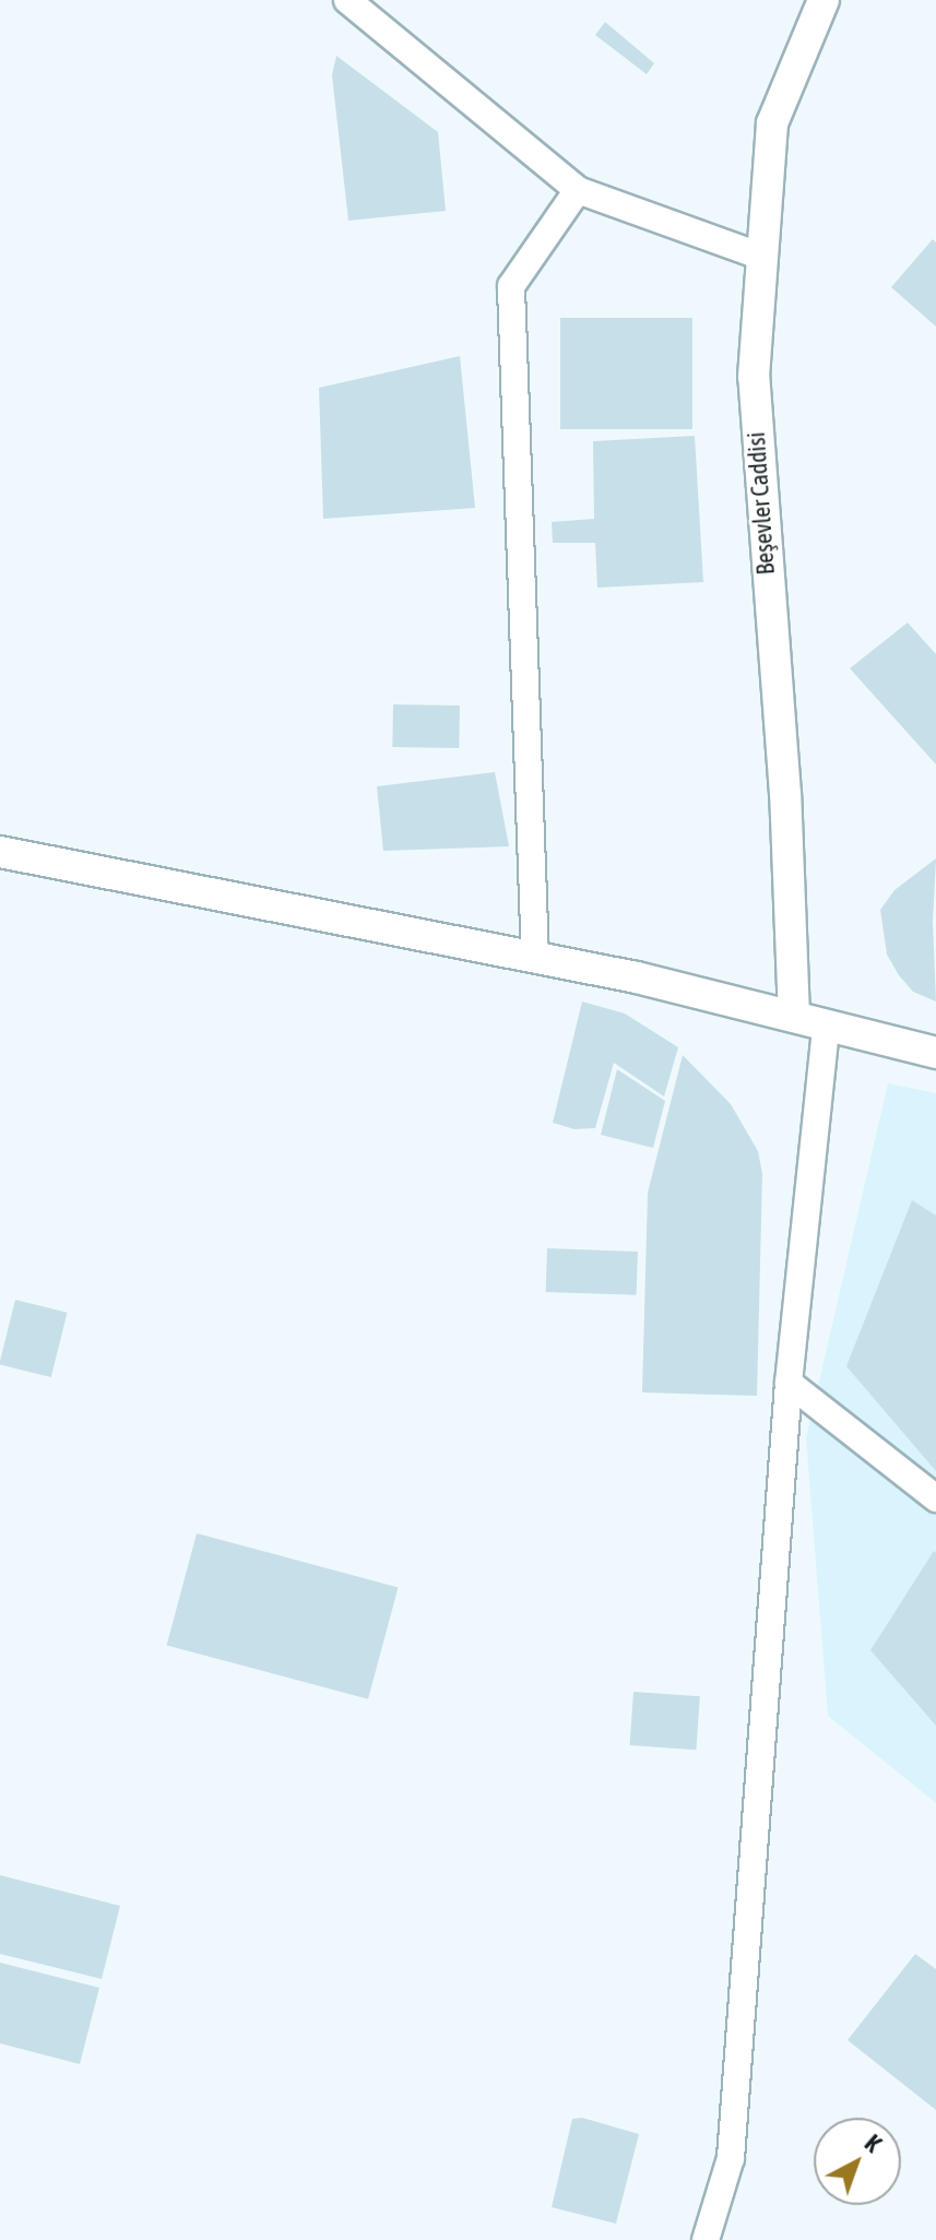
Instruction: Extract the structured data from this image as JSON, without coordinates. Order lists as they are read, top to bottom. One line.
{"streets":{"street":["Beşevler Caddisi"]},"north":"top right"}
